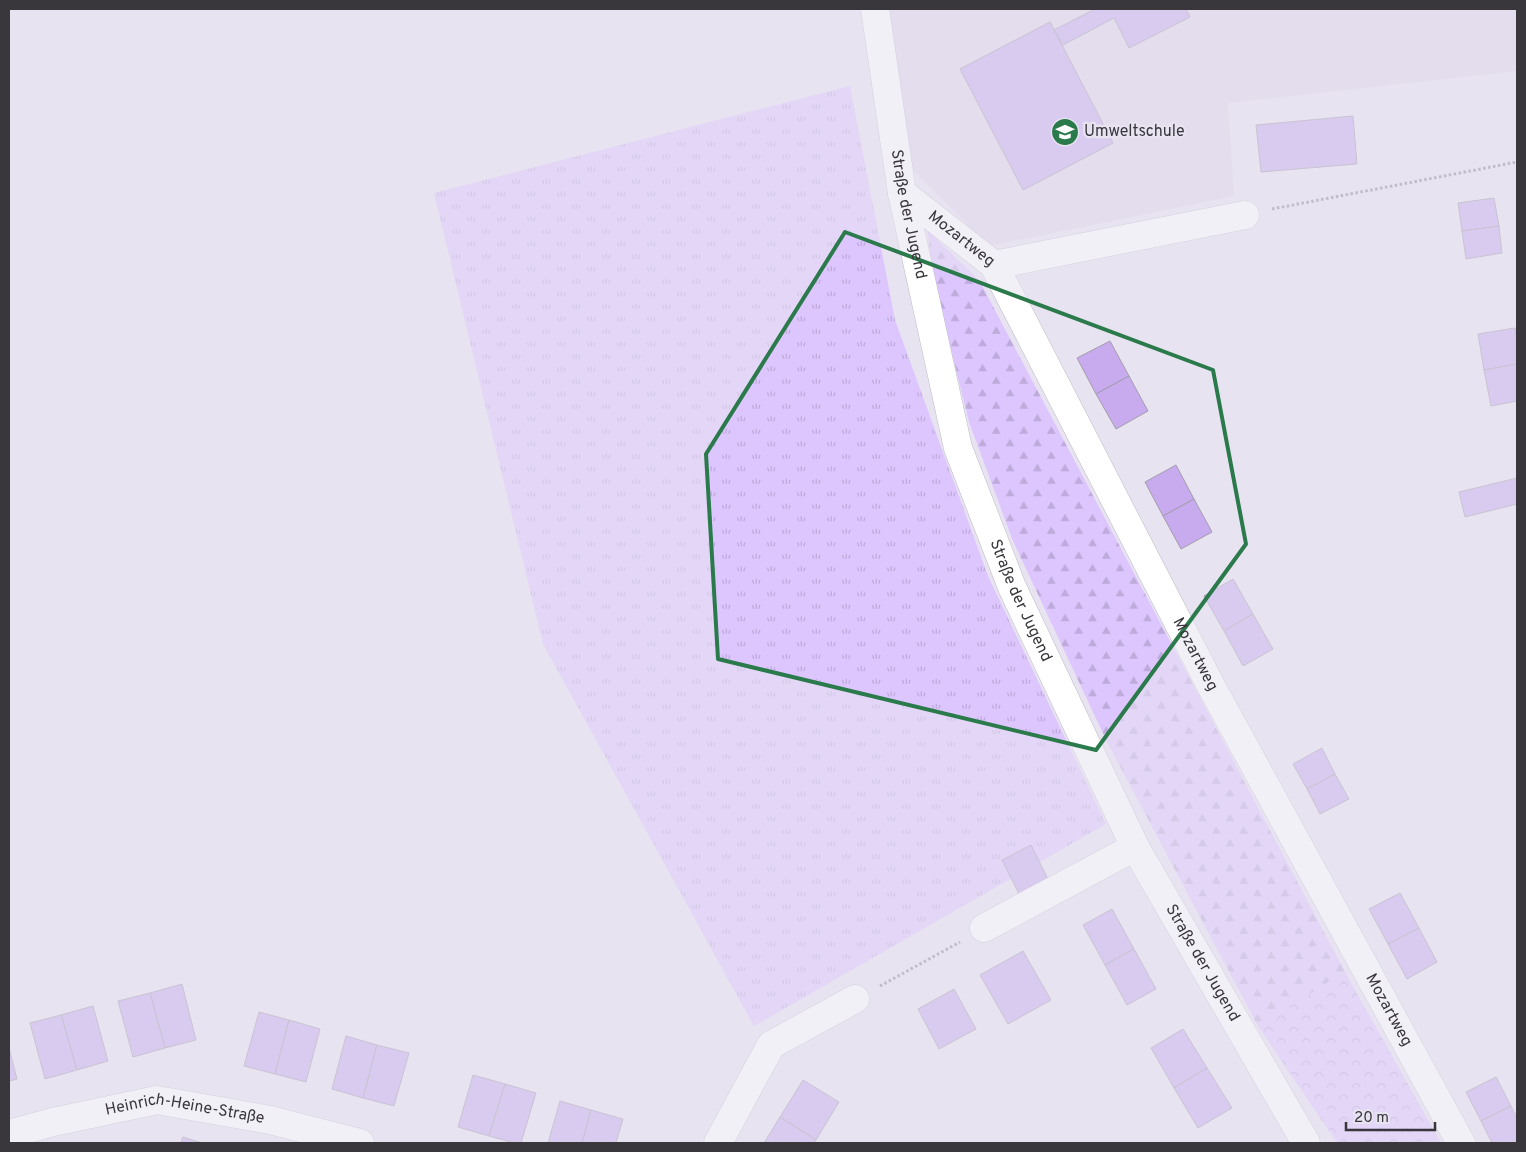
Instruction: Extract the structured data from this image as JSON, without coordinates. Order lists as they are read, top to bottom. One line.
{"streets":{"street":["Straße der Jugend","Mozartweg","Heinrich-Heine-Straße"]},"crossings":[["Straße der Jugend","Mozartweg"]],"places":{"school or university":["Umweltschule"]},"scale_bar":"20 m"}
